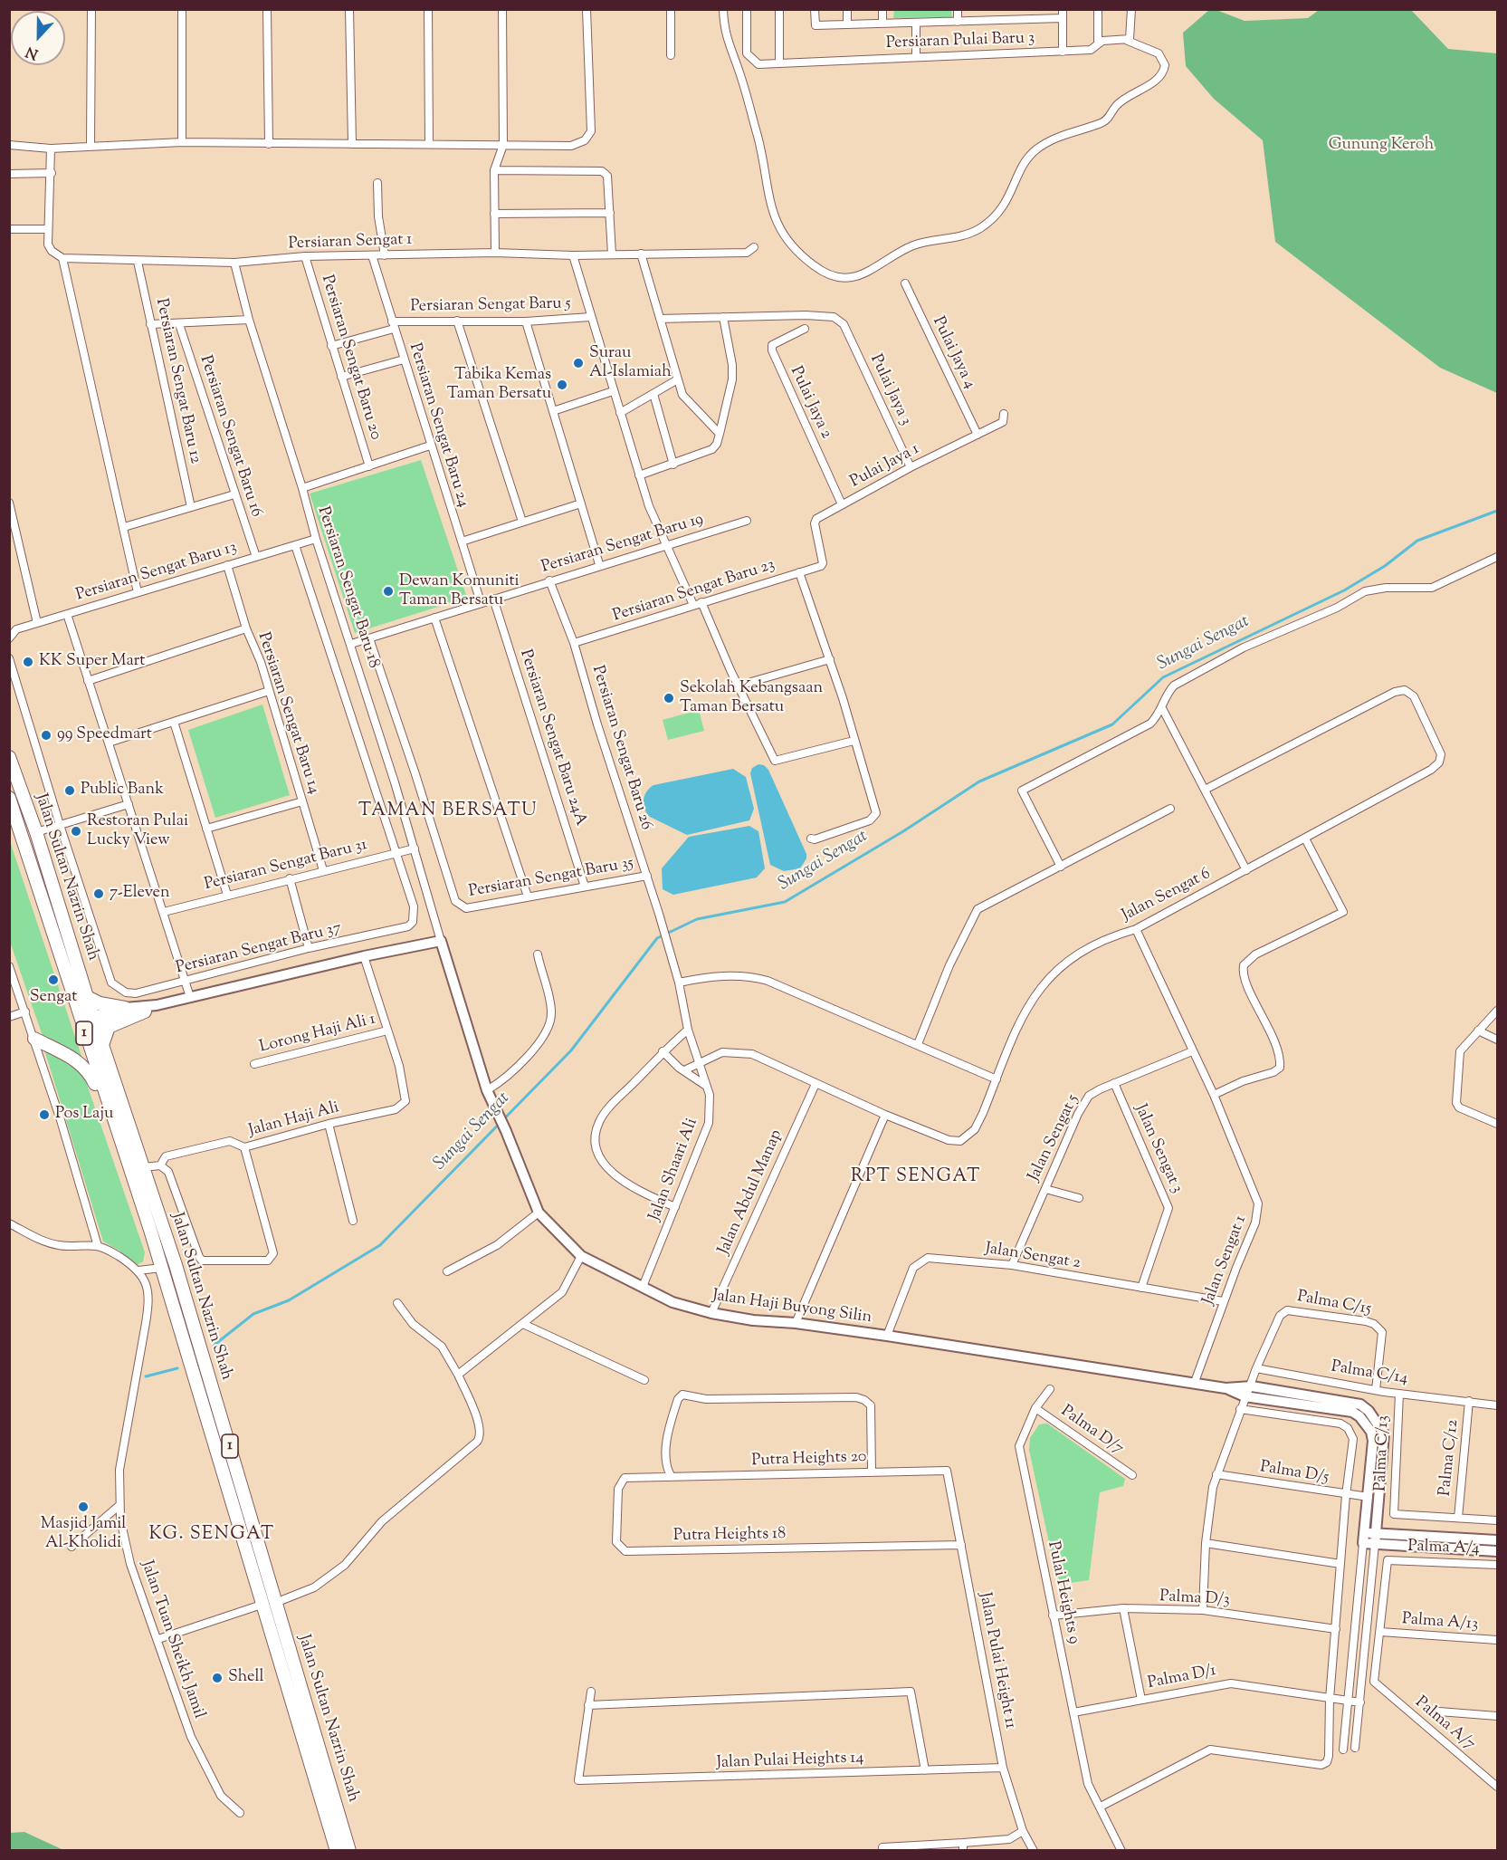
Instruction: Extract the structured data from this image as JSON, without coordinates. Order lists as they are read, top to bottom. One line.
{"streets":{"highway":["Jalan Sultan Nazrin Shah","1"],"street":["Persiaran Pulai Baru 3","Persiaran Sengat 1","Persiaran Sengat Baru 5","Pulai Jaya 4","Persiaran Sengat Baru 20","Persiaran Sengat Baru 12","Pulai Jaya 3","Pulai Jaya 2","Persiaran Sengat Baru 24","Persiaran Sengat Baru 16","Pulai Jaya 1","Persiaran Sengat Baru 19","Persiaran Sengat Baru 13","Persiaran Sengat Baru 18","Persiaran Sengat Baru 23","Persiaran Sengat Baru 14","Persiaran Sengat Baru 24A","Persiaran Sengat Baru 26","Persiaran Sengat Baru 31","Persiaran Sengat Baru 35","Jalan Sengat 6","Persiaran Sengat Baru 37","Lorong Haji Ali 1","Jalan Haji Ali","Jalan Sengat 5","Jalan Sengat 3","Jalan Shaari Ali","Jalan Abdul Manap","Jalan Sengat 2","Jalan Sengat 1","Palma C/15","Jalan Haji Buyong Silin","Palma C/14","Palma D/7","Palma C/13","Palma C/12","Putra Heights 20","Palma D/5","Putra Heights 18","Palma A/4","Pulai Heights 9","Palma D/3","Palma A/13","Jalan Tuan Sheikh Jamil","Jalan Pulai Height 11","Palma D/1","Palma A/7","Jalan Pulai Heights 14"]},"crossings":[["Persiaran Sengat 1","Persiaran Sengat Baru 20"],["Persiaran Sengat 1","Persiaran Sengat Baru 12"],["Persiaran Sengat 1","Persiaran Sengat Baru 24"],["Persiaran Sengat 1","Persiaran Sengat Baru 18"],["Persiaran Sengat Baru 5","Persiaran Sengat Baru 20"],["Persiaran Sengat Baru 5","Persiaran Sengat Baru 24"],["Pulai Jaya 4","Pulai Jaya 1"],["Pulai Jaya 3","Pulai Jaya 1"],["Pulai Jaya 2","Pulai Jaya 1"],["Persiaran Sengat Baru 24","Persiaran Sengat Baru 19"],["Persiaran Sengat Baru 16","Persiaran Sengat Baru 13"],["Pulai Jaya 1","Persiaran Sengat Baru 23"],["Persiaran Sengat Baru 19","Persiaran Sengat Baru 18"],["Persiaran Sengat Baru 19","Persiaran Sengat Baru 24A"],["Persiaran Sengat Baru 19","Persiaran Sengat Baru 26"],["Persiaran Sengat Baru 19","Persiaran Sengat Baru 35"],["Persiaran Sengat Baru 13","Persiaran Sengat Baru 18"],["Persiaran Sengat Baru 13","Persiaran Sengat Baru 14"],["Persiaran Sengat Baru 18","Persiaran Sengat Baru 31"],["Persiaran Sengat Baru 18","Jalan Haji Buyong Silin"],["Persiaran Sengat Baru 23","Persiaran Sengat Baru 26"],["Persiaran Sengat Baru 14","Persiaran Sengat Baru 31"],["Persiaran Sengat Baru 24A","Persiaran Sengat Baru 35"],["Persiaran Sengat Baru 26","Persiaran Sengat Baru 35"],["Persiaran Sengat Baru 26","Jalan Shaari Ali"],["Persiaran Sengat Baru 31","Persiaran Sengat Baru 37"],["Jalan Sengat 6","Jalan Sengat 1"],["Lorong Haji Ali 1","Jalan Haji Ali"],["Jalan Sengat 5","Jalan Sengat 3"],["Jalan Sengat 5","Jalan Sengat 2"],["Jalan Sengat 5","Jalan Sengat 1"],["Jalan Sengat 3","Jalan Sengat 2"],["Jalan Shaari Ali","Jalan Haji Buyong Silin"],["Jalan Abdul Manap","Jalan Haji Buyong Silin"],["Jalan Sengat 2","Jalan Sengat 1"],["Jalan Sengat 2","Jalan Haji Buyong Silin"],["Jalan Sengat 1","Jalan Haji Buyong Silin"],["Palma C/15","Palma C/14"],["Palma C/14","Palma C/13"],["Palma C/14","Palma C/12"],["Palma D/7","Pulai Heights 9"],["Palma C/13","Palma C/12"],["Putra Heights 20","Putra Heights 18"],["Putra Heights 20","Jalan Pulai Height 11"],["Putra Heights 18","Jalan Pulai Height 11"],["Palma A/4","Palma A/13"],["Palma A/4","Palma A/7"],["Pulai Heights 9","Palma D/3"],["Pulai Heights 9","Palma D/1"],["Palma A/13","Palma A/7"],["Jalan Pulai Height 11","Jalan Pulai Heights 14"]],"districts":["TAMAN BERSATU","RPT SENGAT","KG. SENGAT"],"water":["Sungai Sengat"],"parks":["Gunung Keroh"],"places":["Surau Al-Islamiah","Tabika Kemas Taman Bersatu","Dewan Komuniti Taman Bersatu","KK Super Mart","Sekolah Kebangsaan Taman Bersatu","99 Speedmart","Public Bank","Restoran Pulai Lucky View","7-Eleven","Sengat","Pos Laju","Masjid Jamil Al-Kholidi","Shell"],"north":"bottom"}
